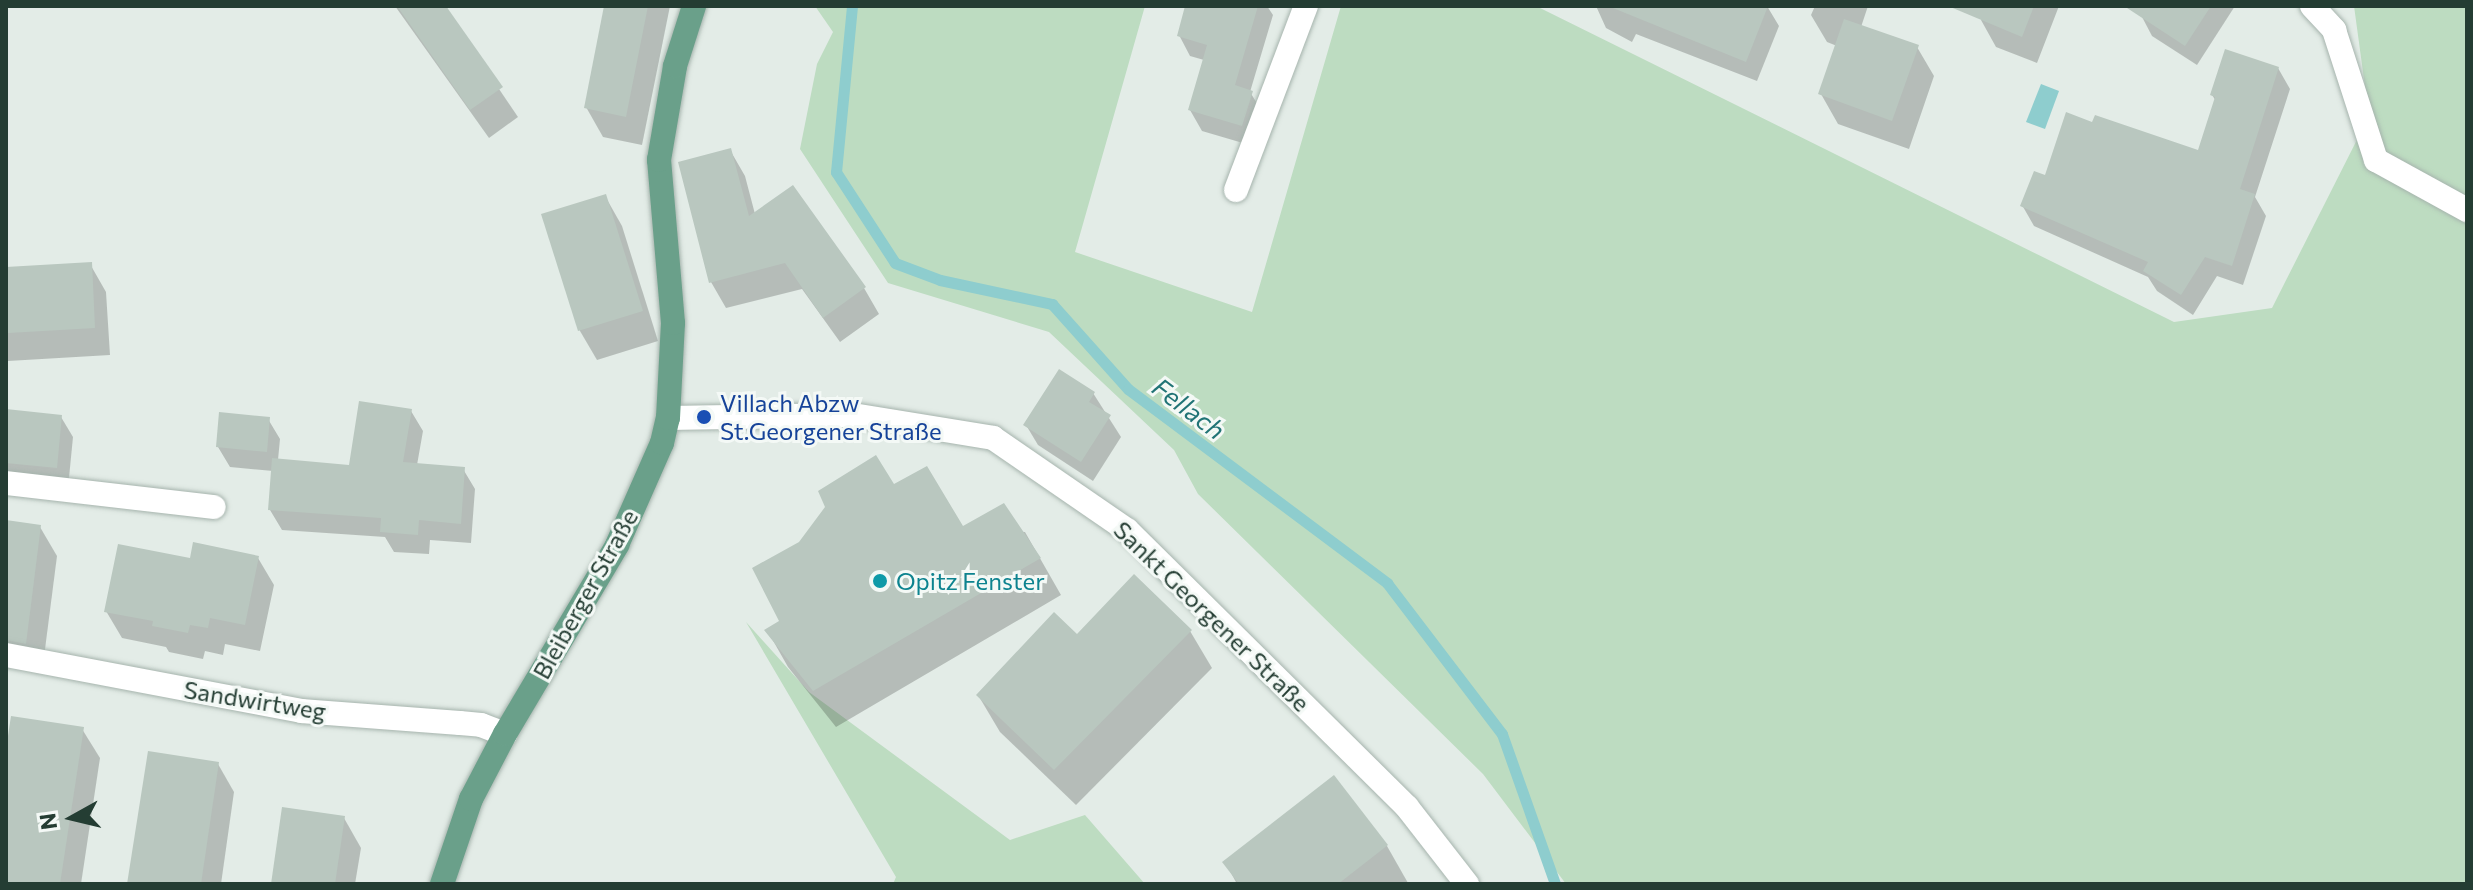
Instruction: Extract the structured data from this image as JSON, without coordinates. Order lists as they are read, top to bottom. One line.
{"streets":{"main road":["Bleiberger Straße"],"street":["Sankt Georgener Straße","Sandwirtweg"]},"crossings":[["Bleiberger Straße","Sankt Georgener Straße"],["Bleiberger Straße","Sandwirtweg"]],"water":["Fellach"],"places":["Villach Abzw St.Georgener Straße","Opitz Fenster"],"north":"left"}
